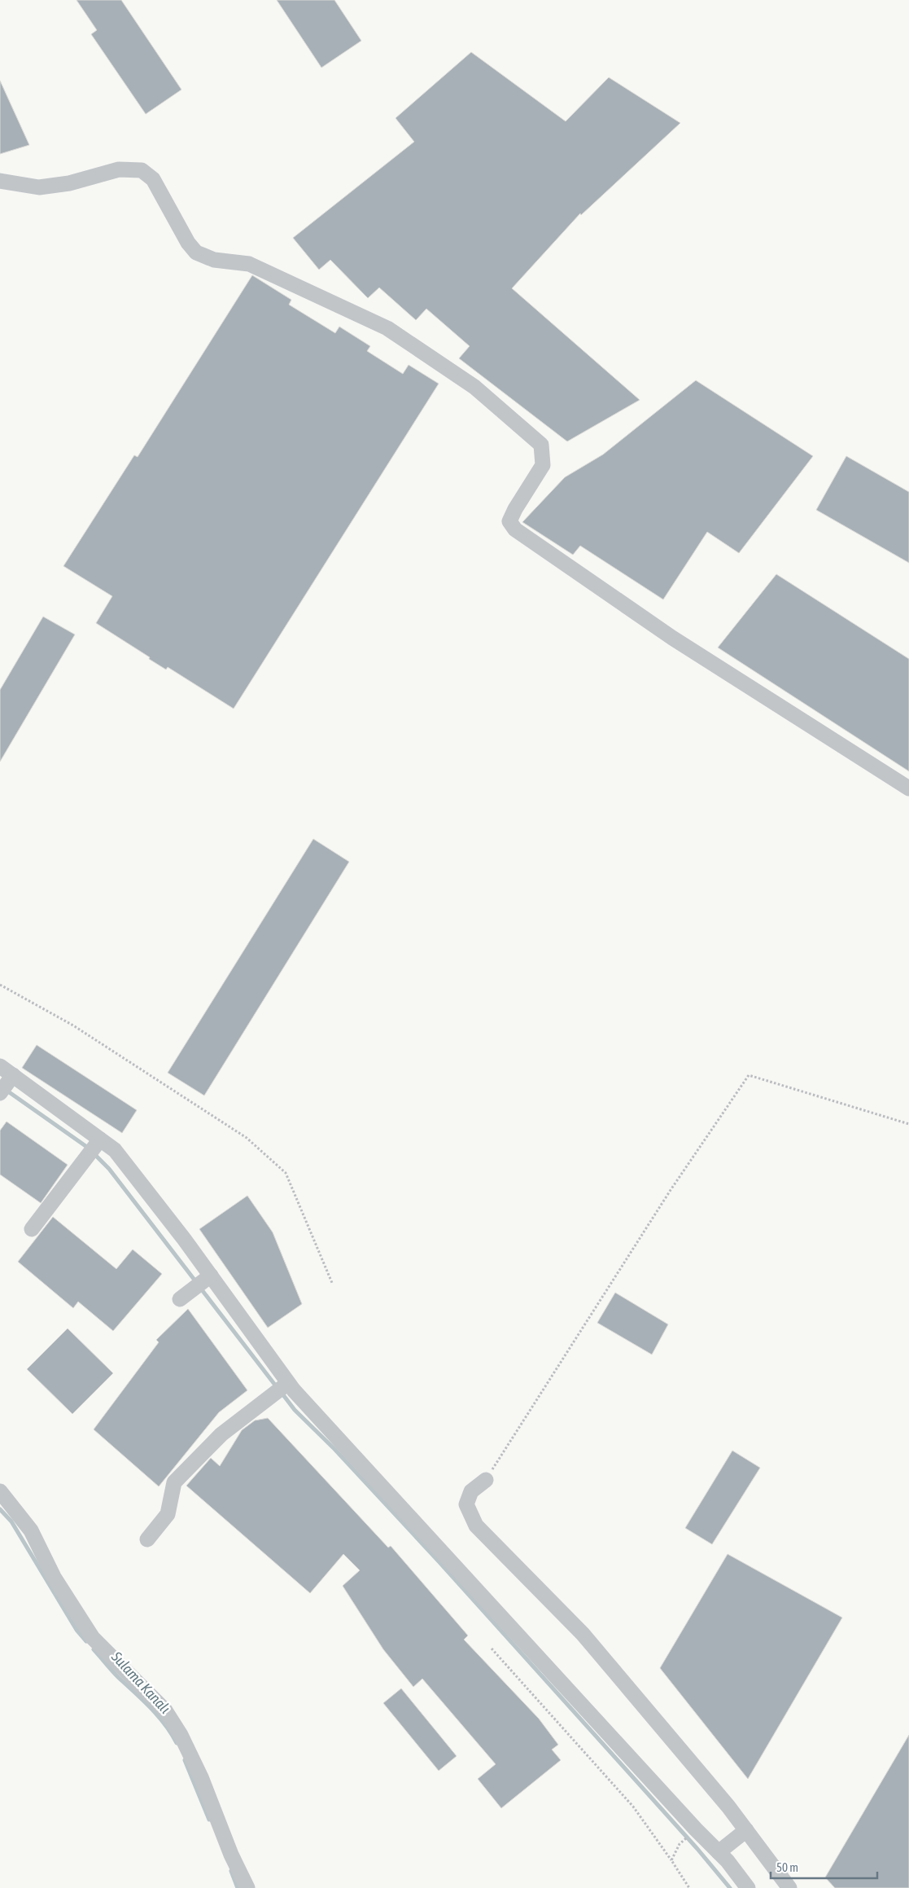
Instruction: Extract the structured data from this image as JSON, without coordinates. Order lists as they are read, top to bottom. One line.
{"water":["Sulama Kanalı"],"scale_bar":"50 m"}
